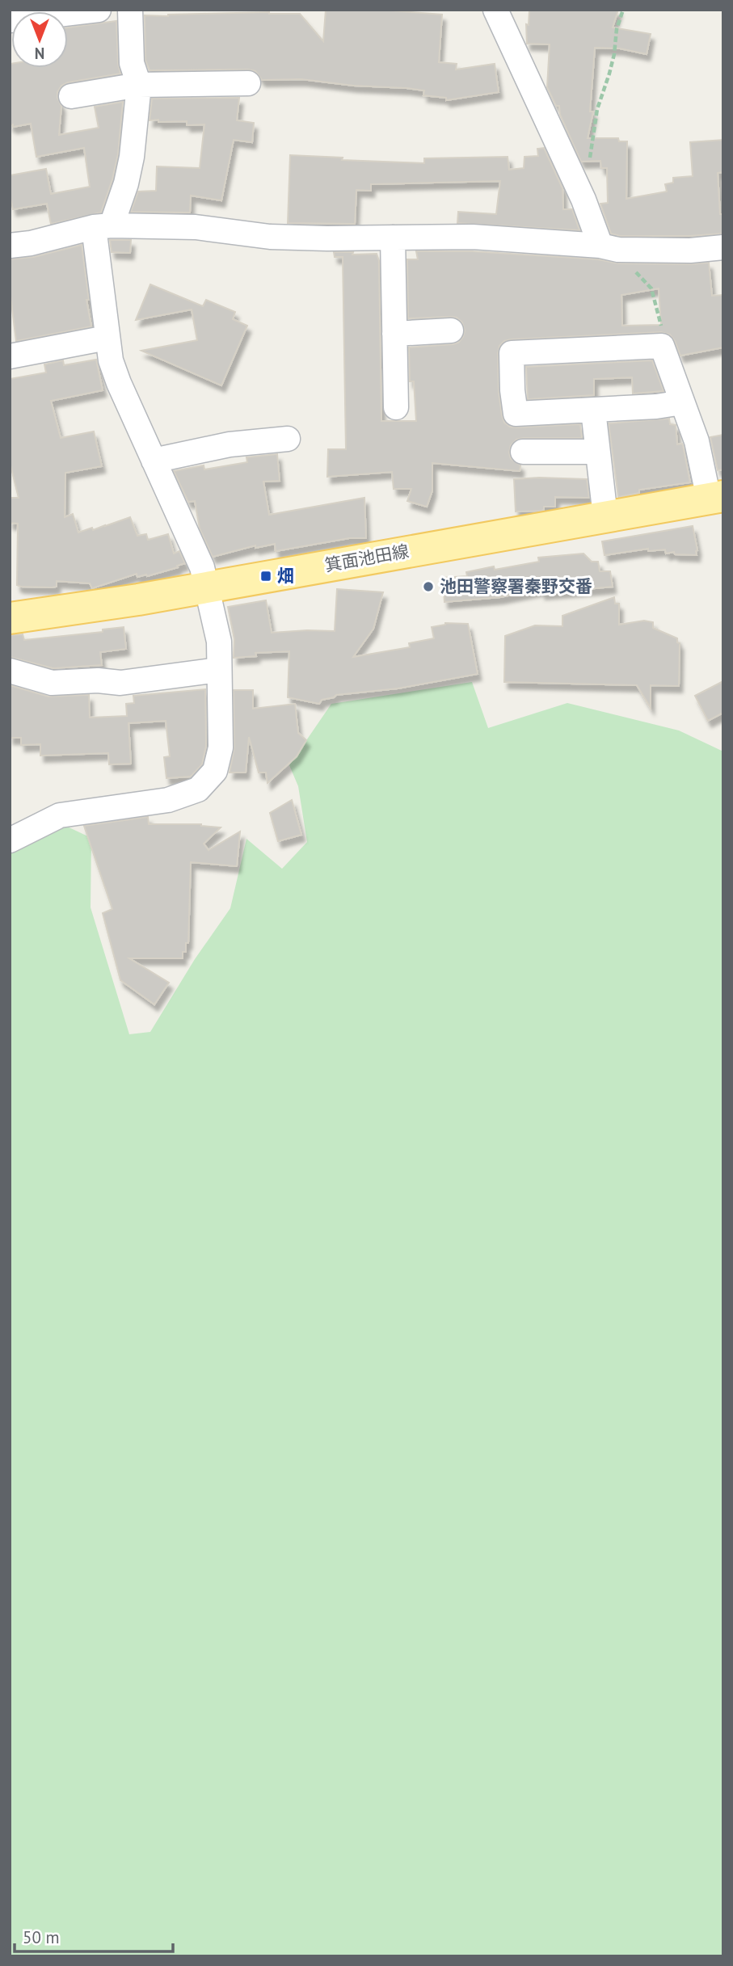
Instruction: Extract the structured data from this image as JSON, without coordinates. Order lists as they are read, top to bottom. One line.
{"streets":{"main road":["箕面池田線"]},"places":{"transit":["畑"],"other":["池田警察署秦野交番"]},"scale_bar":"50 m","north":"bottom"}
